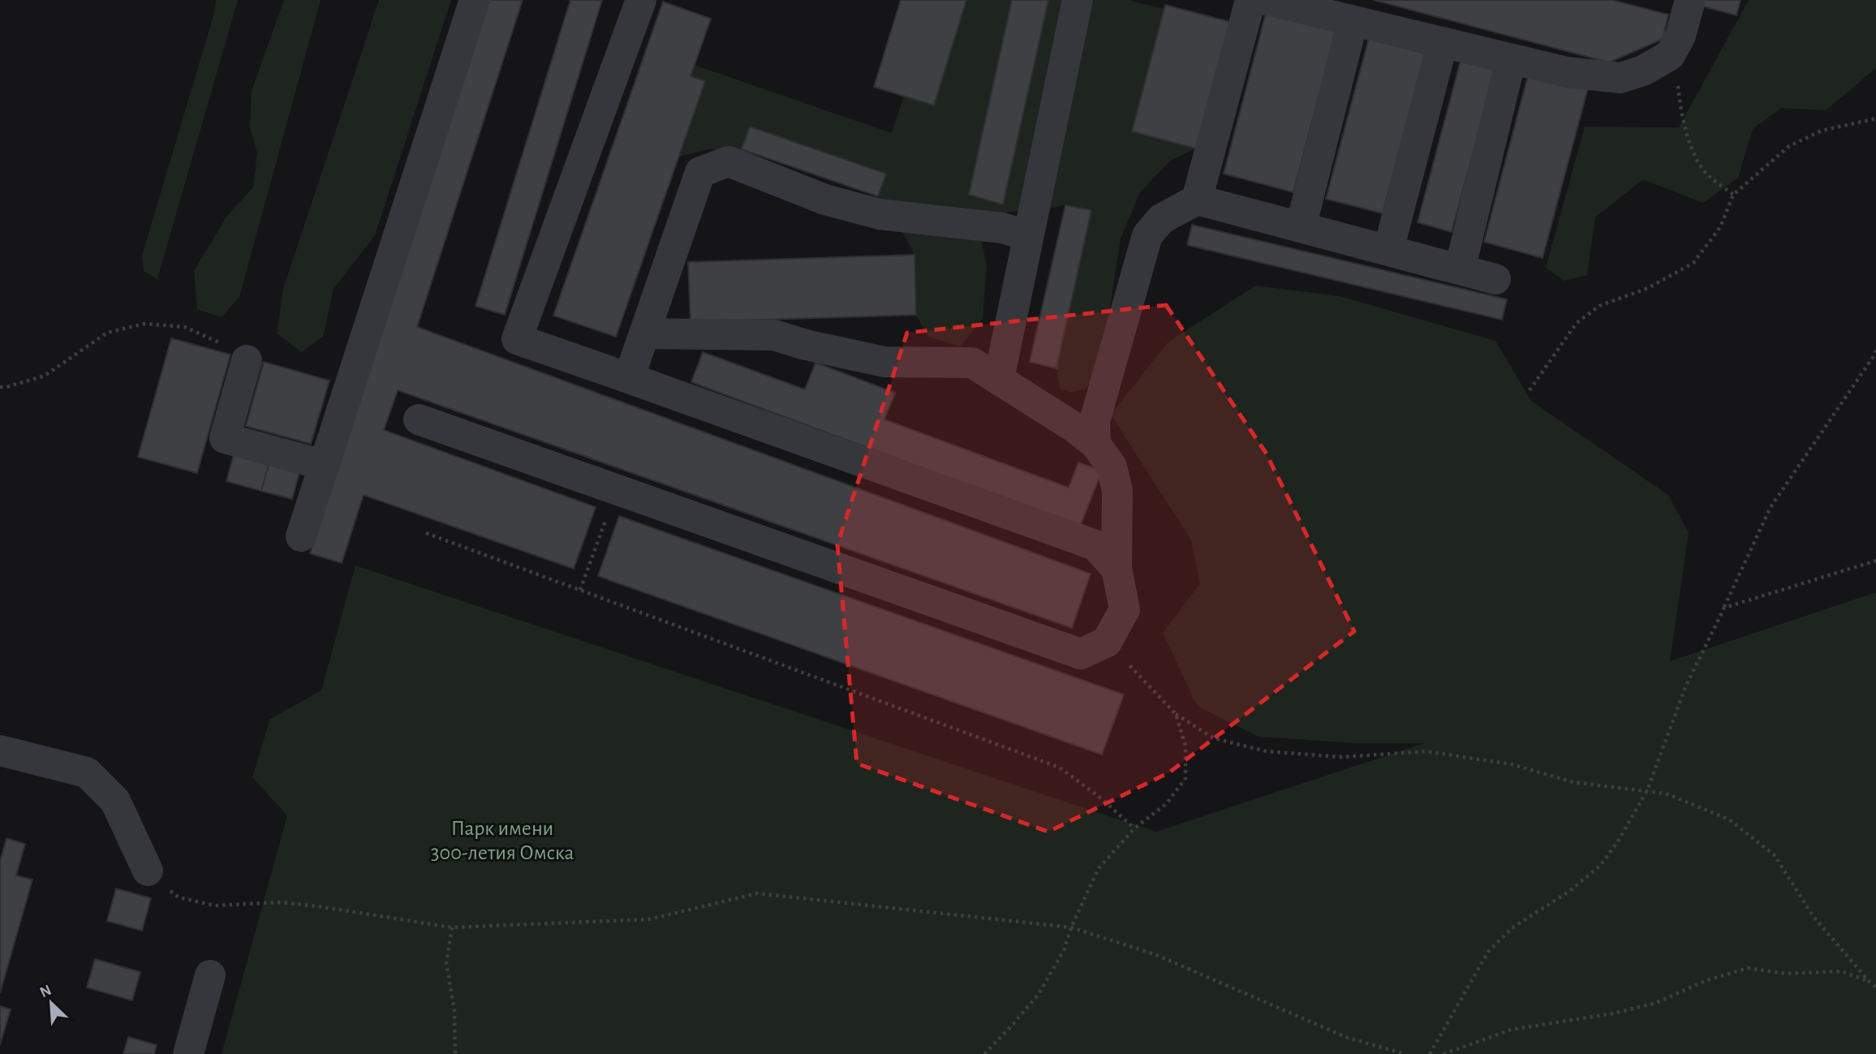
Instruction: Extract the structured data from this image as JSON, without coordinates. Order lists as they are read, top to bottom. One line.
{"parks":["Парк имени 300-летия Омска"],"north":"top left"}
